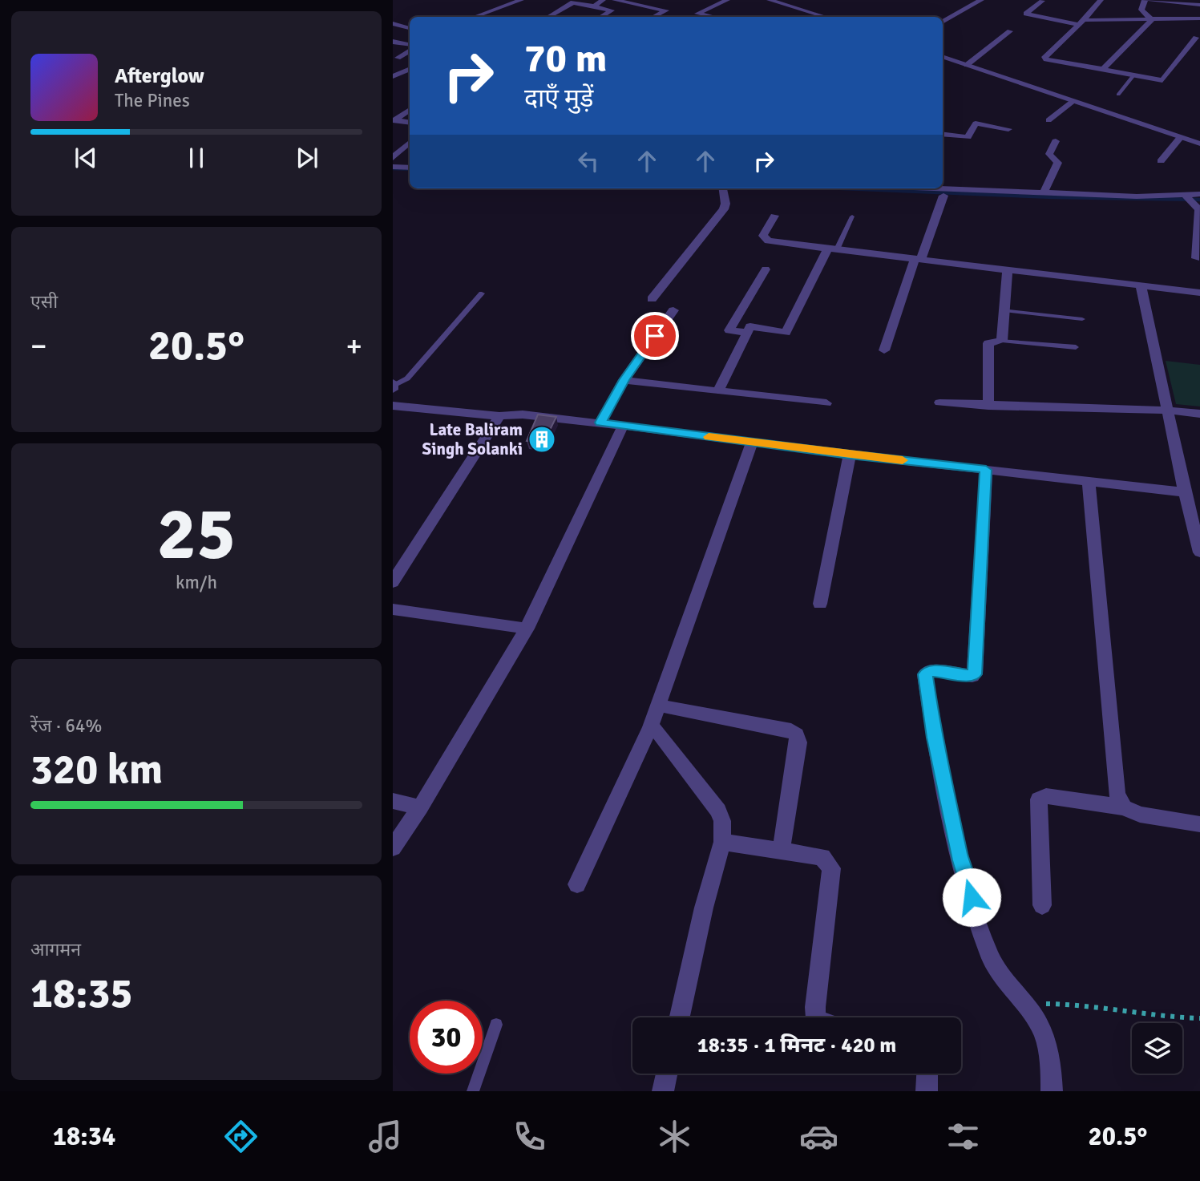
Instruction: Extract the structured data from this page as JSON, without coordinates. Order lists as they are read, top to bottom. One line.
{"places":{"building":["Late Baliram Singh Solanki"]},"page":{"turn":["70 m","दाएँ मुड़ें"],"song":["Afterglow","The Pines"],"tile":["एसी",["25","km/h"],["रेंज · 64%","320 km"],["आगमन","18:35"]],"heat":["−","20.5°","+"],"limit":"30","trip":"18:35 · 1 मिनट · 420 m","tabs":["18:34","20.5°"]}}
